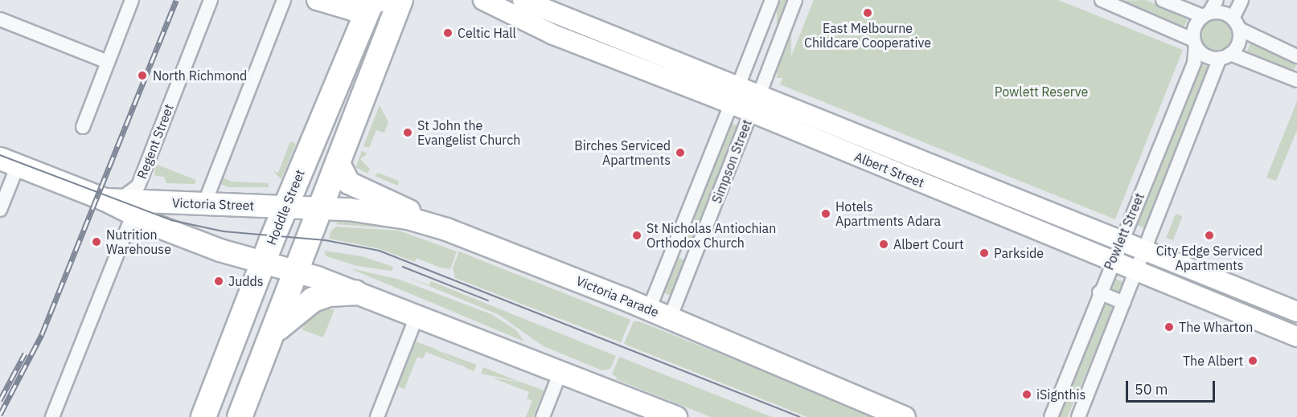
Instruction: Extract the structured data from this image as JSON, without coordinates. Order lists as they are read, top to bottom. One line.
{"streets":{"highway":["Hoddle Street"],"main road":["Victoria Street","Victoria Parade"],"street":["Regent Street","Simpson Street","Albert Street","Powlett Street"]},"crossings":[["Regent Street","Victoria Street"],["Simpson Street","Albert Street"],["Simpson Street","Victoria Parade"],["Albert Street","Powlett Street"],["Victoria Street","Hoddle Street"],["Victoria Street","Victoria Parade"]],"parks":["Powlett Reserve"],"places":["East Melbourne Childcare Cooperative","Celtic Hall","North Richmond","St John the Evangelist Church","Birches Serviced Apartments","Hotels Apartments Adara","St Nicholas Antiochian Orthodox Church","City Edge Serviced Apartments","Nutrition Warehouse","Albert Court","Parkside","Judds","The Wharton","The Albert","iSignthis"],"scale_bar":"50 m"}
